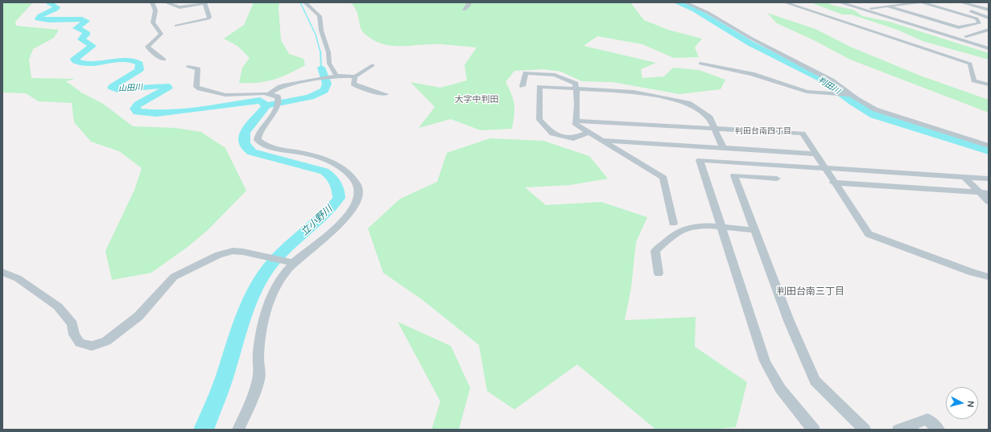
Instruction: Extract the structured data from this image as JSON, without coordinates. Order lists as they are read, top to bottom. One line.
{"districts":["大字中判田","判田台南四丁目","判田台南三丁目"],"water":["判田川","山田川","立小野川"],"north":"right"}
